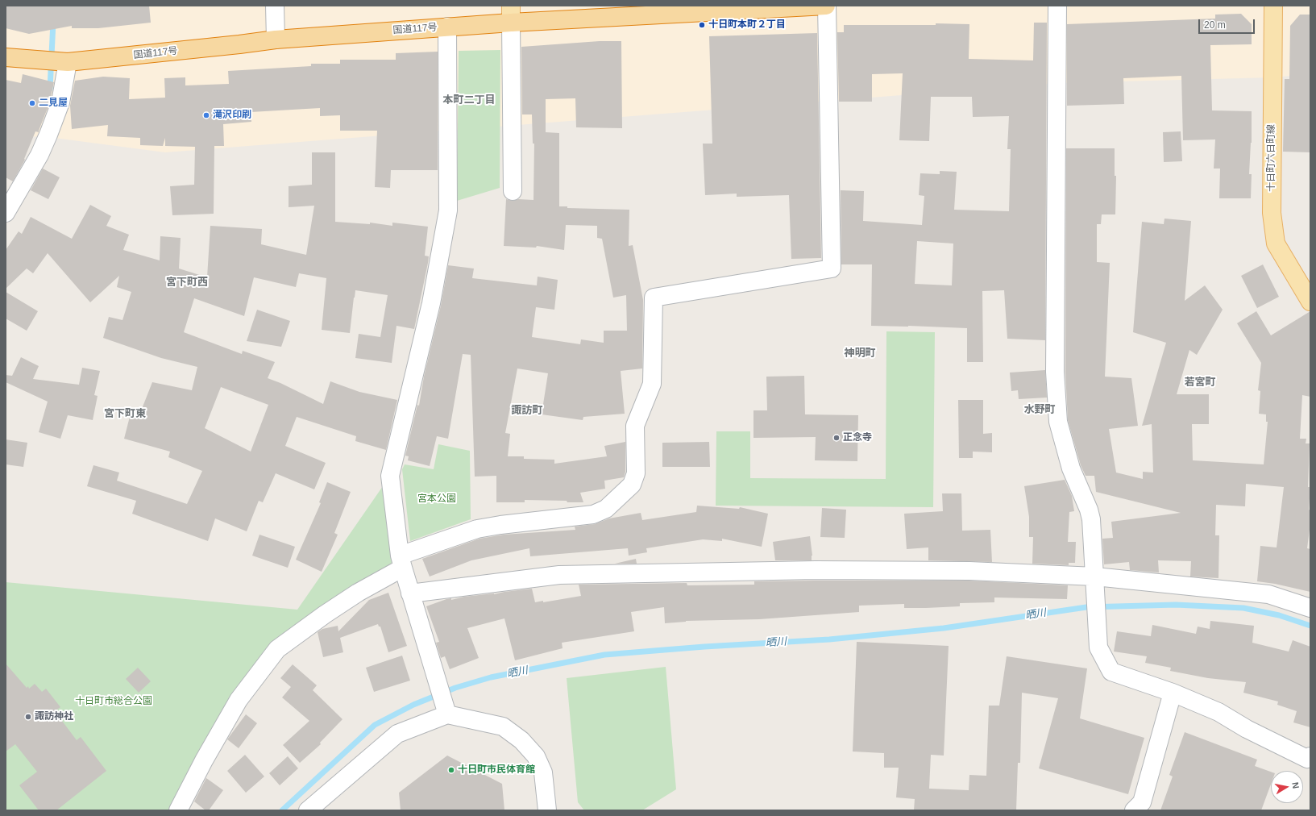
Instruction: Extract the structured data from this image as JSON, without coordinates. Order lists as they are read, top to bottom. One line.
{"streets":{"highway":["国道117号"],"main road":["十日町六日町線"]},"districts":["本町二丁目","宮下町西","神明町","若宮町","水野町","諏訪町","宮下町東"],"water":["晒川"],"parks":["宮本公園","十日町市総合公園"],"places":["十日町本町２丁目","二見屋","滝沢印刷","正念寺","諏訪神社","十日町市民体育館"],"scale_bar":"20 m","north":"right"}
